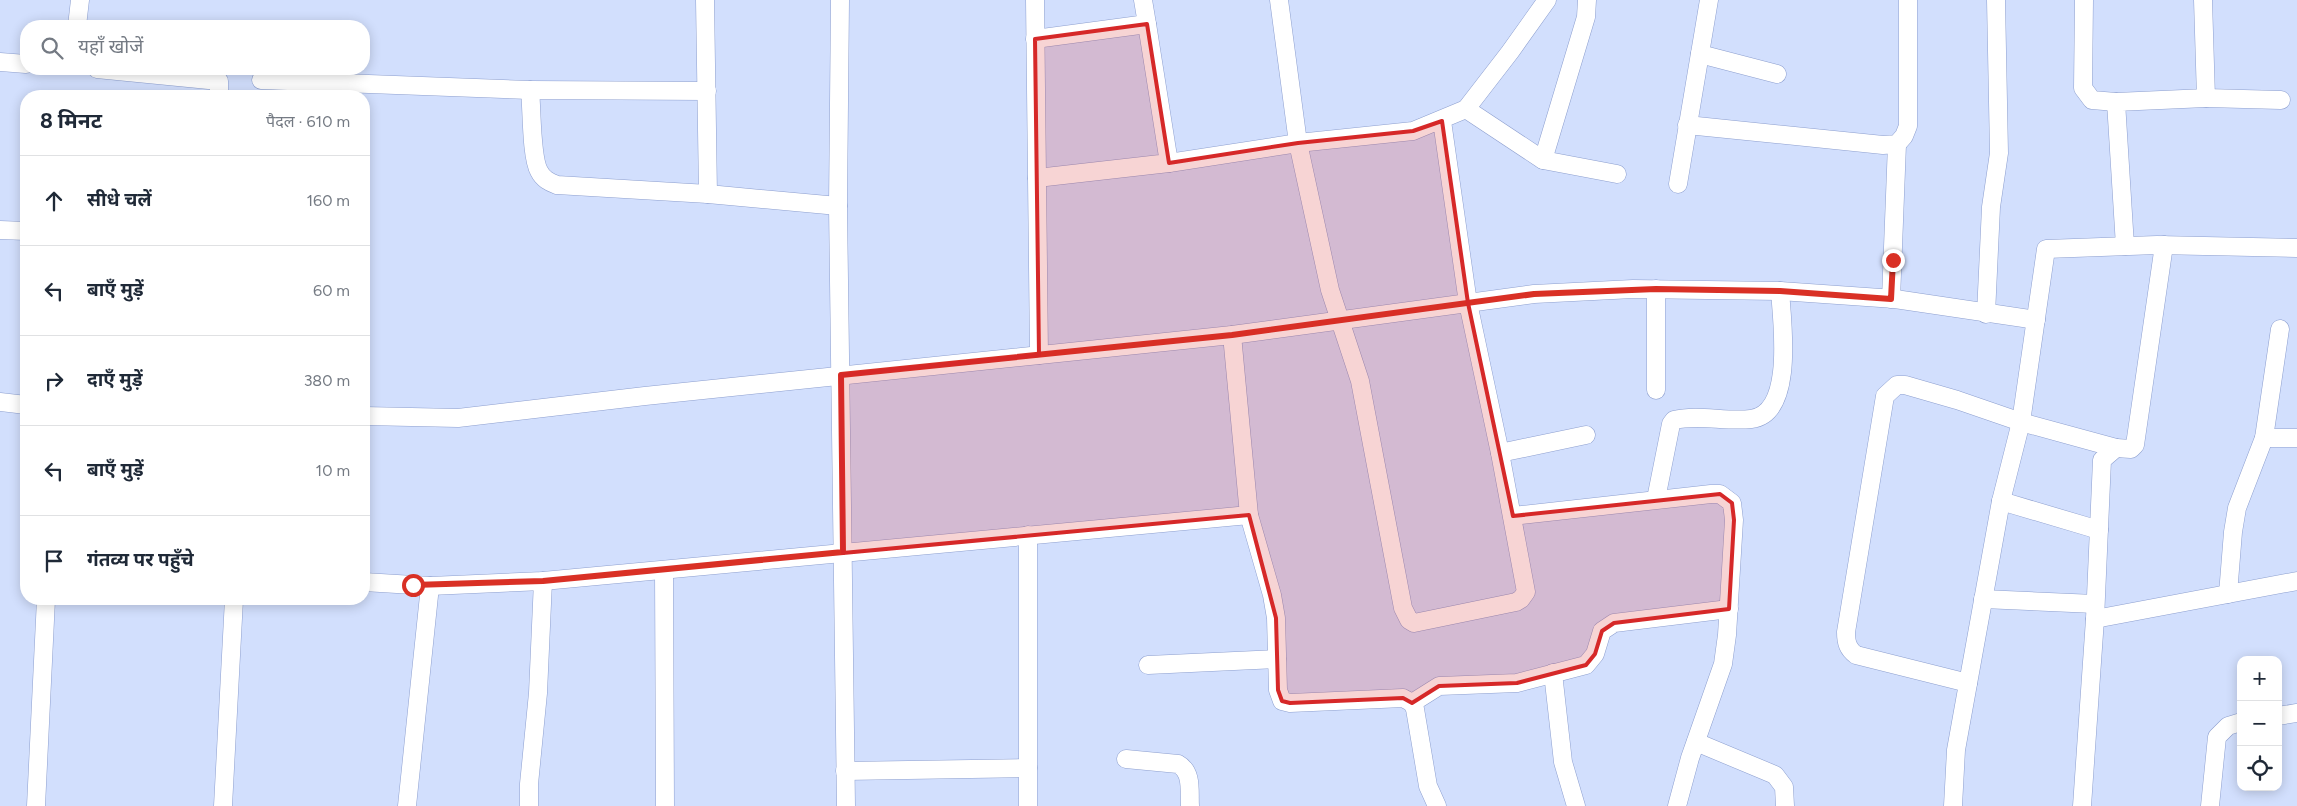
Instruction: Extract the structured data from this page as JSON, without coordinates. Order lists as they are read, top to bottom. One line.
{"page":{"search":"यहाँ खोजें","heading":["8 मिनट","पैदल · 610 m"],"list":[["सीधे चलें","160 m"],["बाएँ मुड़ें","60 m"],["दाएँ मुड़ें","380 m"],["बाएँ मुड़ें","10 m"],"गंतव्य पर पहुँचे"],"map_buttons":["+","−"]}}
